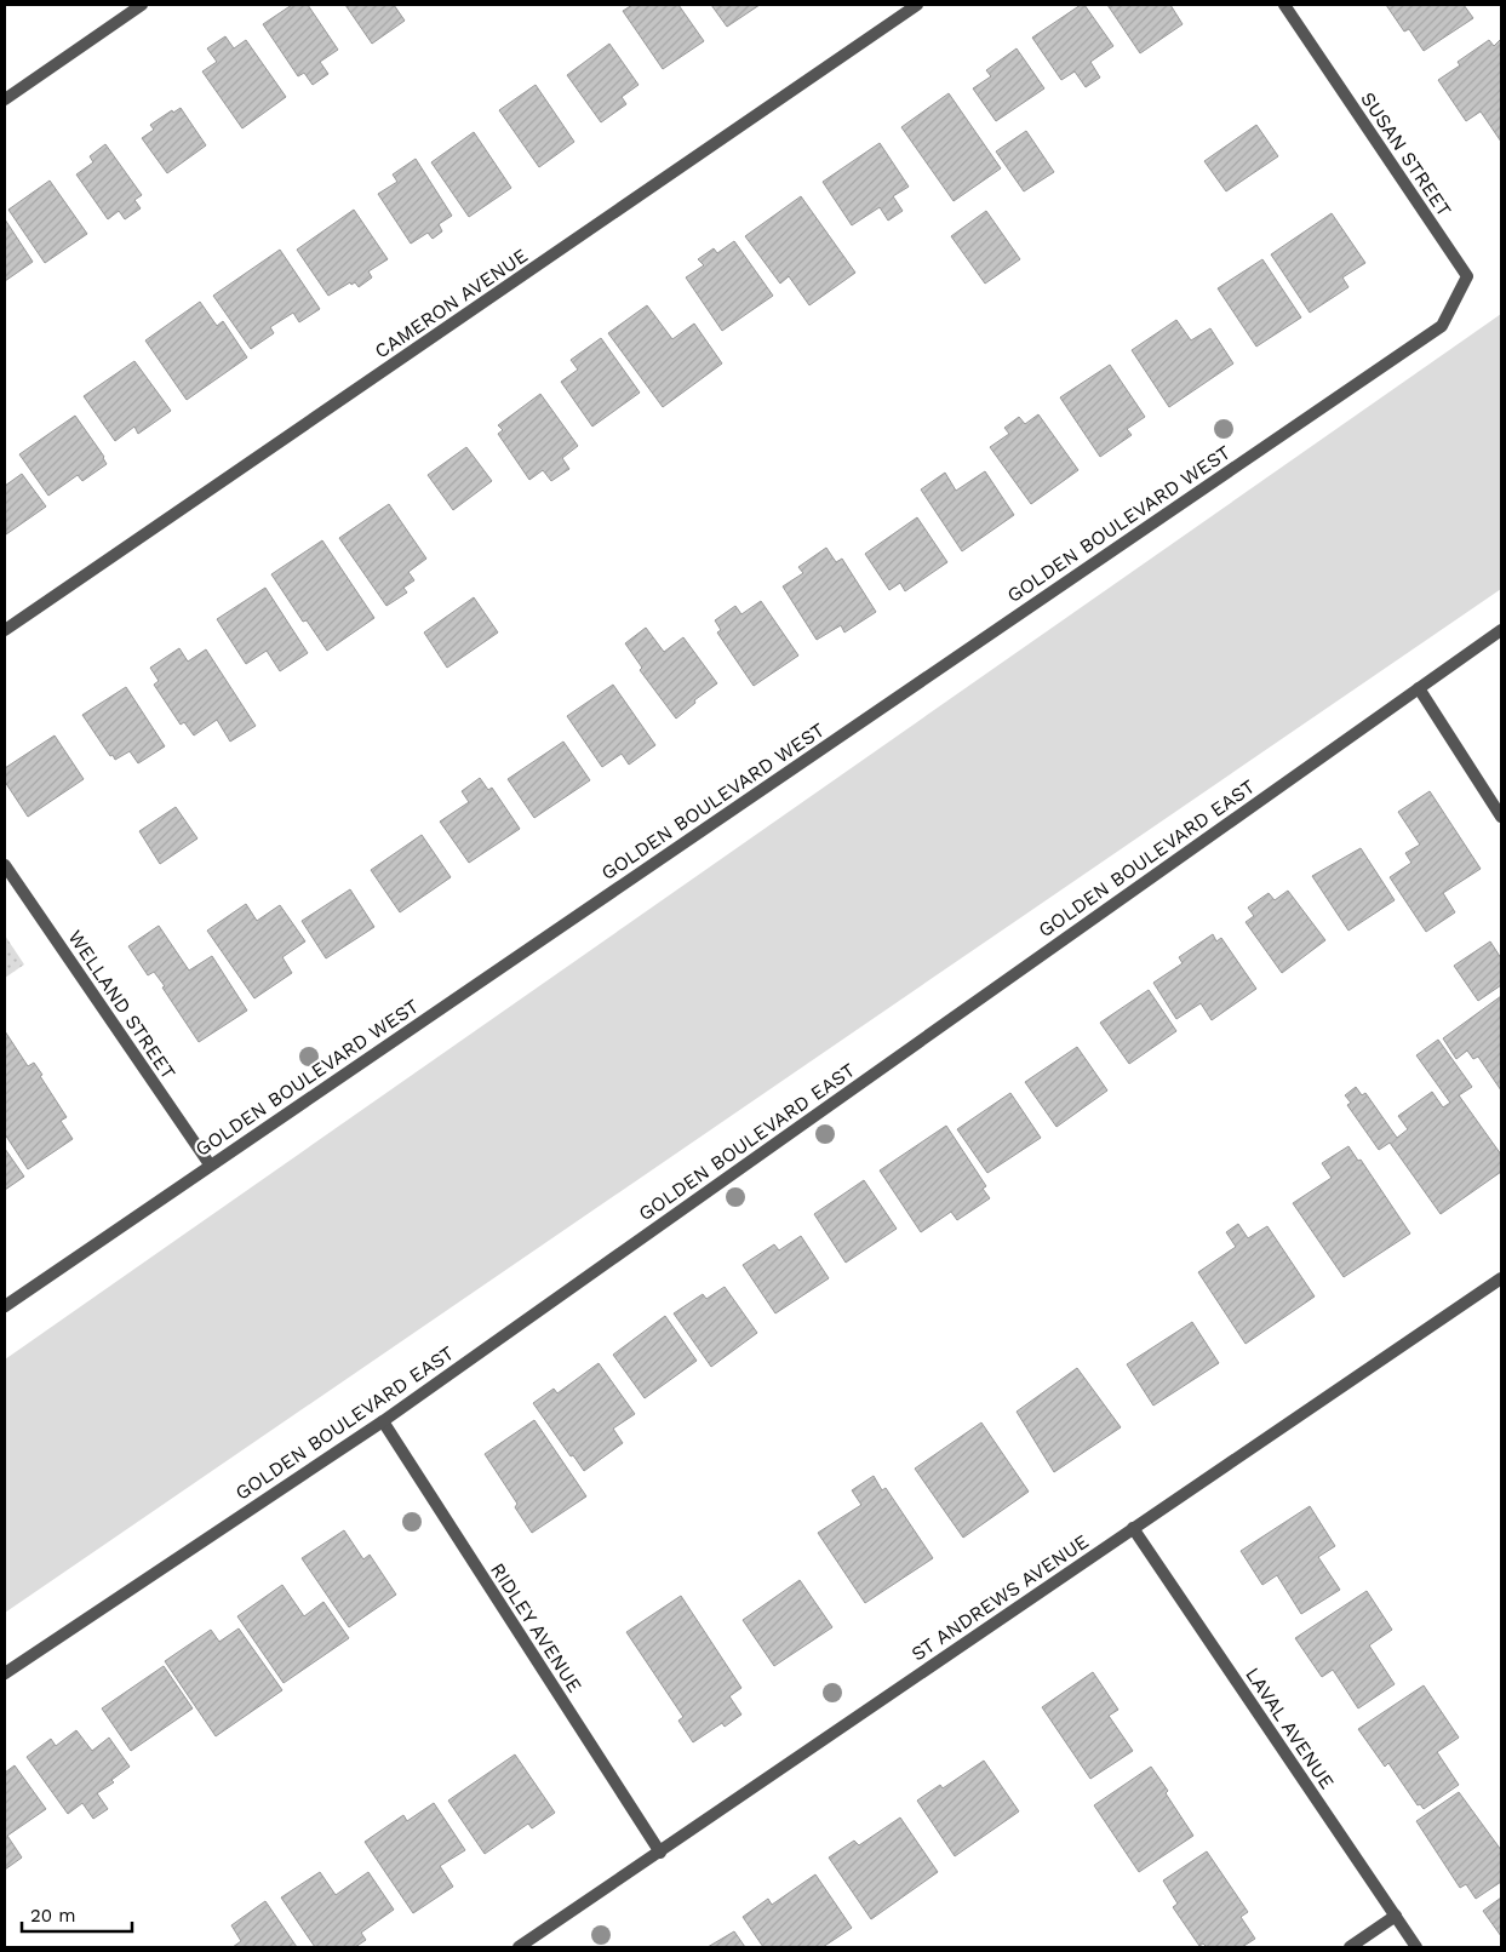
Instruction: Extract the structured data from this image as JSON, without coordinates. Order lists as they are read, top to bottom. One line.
{"streets":{"street":["SUSAN STREET","CAMERON AVENUE","GOLDEN BOULEVARD WEST","GOLDEN BOULEVARD EAST","WELLAND STREET","ST ANDREWS AVENUE","RIDLEY AVENUE","LAVAL AVENUE"]},"crossings":[["SUSAN STREET","GOLDEN BOULEVARD WEST"],["GOLDEN BOULEVARD WEST","WELLAND STREET"],["GOLDEN BOULEVARD EAST","RIDLEY AVENUE"],["ST ANDREWS AVENUE","RIDLEY AVENUE"],["ST ANDREWS AVENUE","LAVAL AVENUE"]],"scale_bar":"20 m"}
